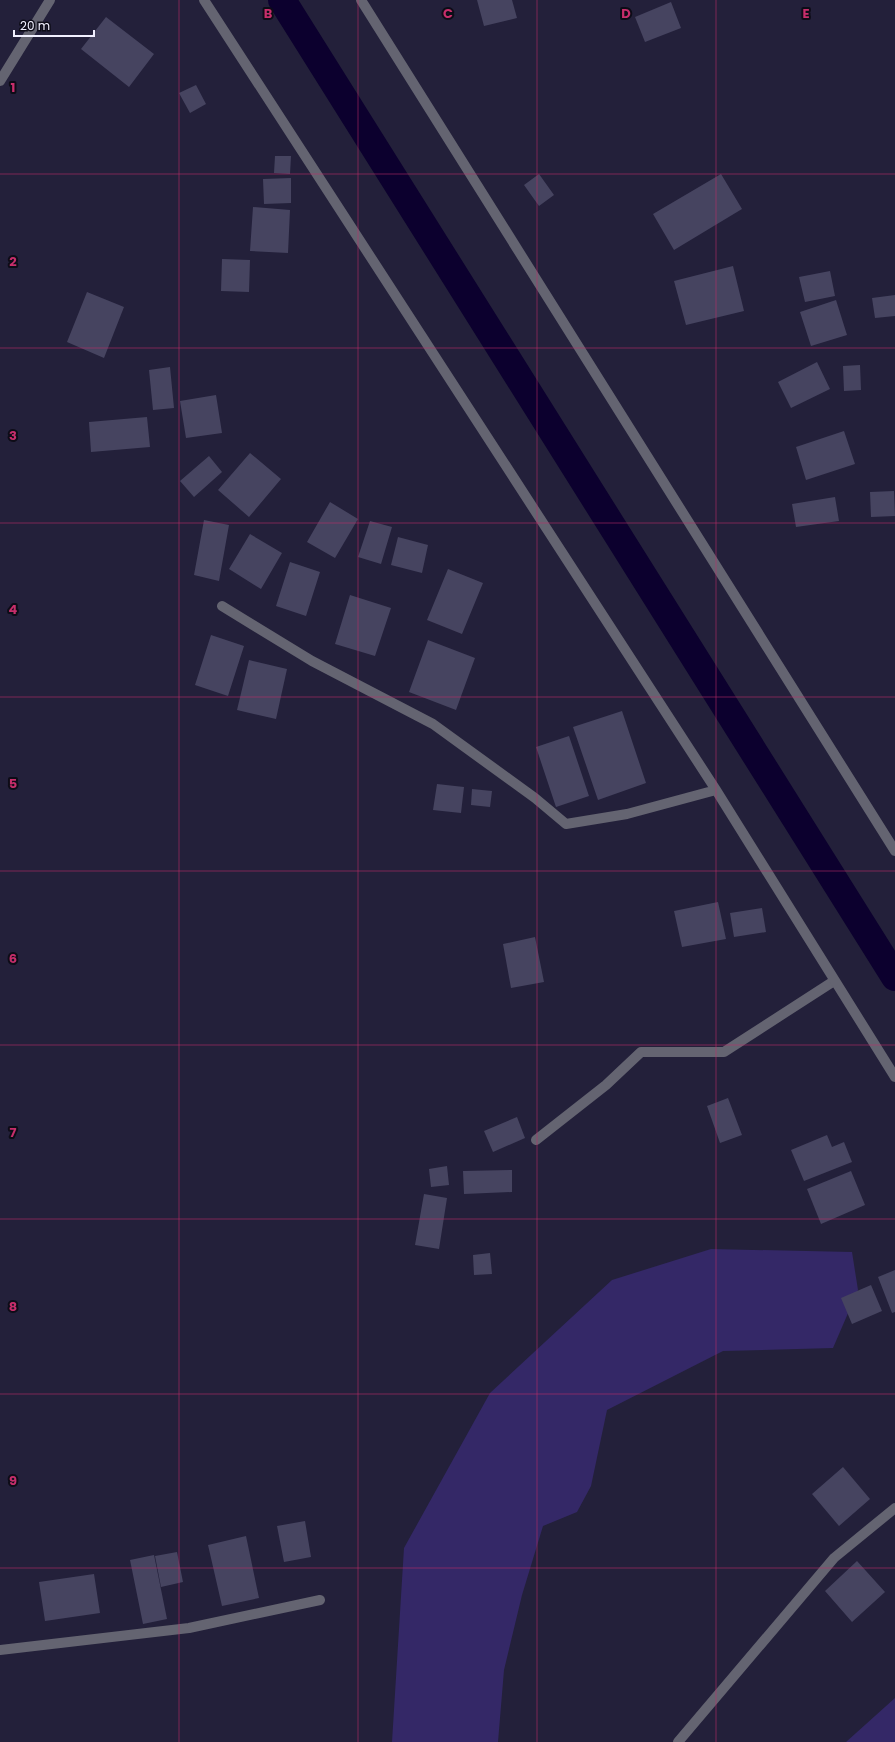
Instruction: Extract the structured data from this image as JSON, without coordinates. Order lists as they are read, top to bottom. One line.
{"scale_bar":"20 m","grid":{"columns":["B","C","D","E"],"rows":["1","2","3","4","5","6","7","8","9"]}}
